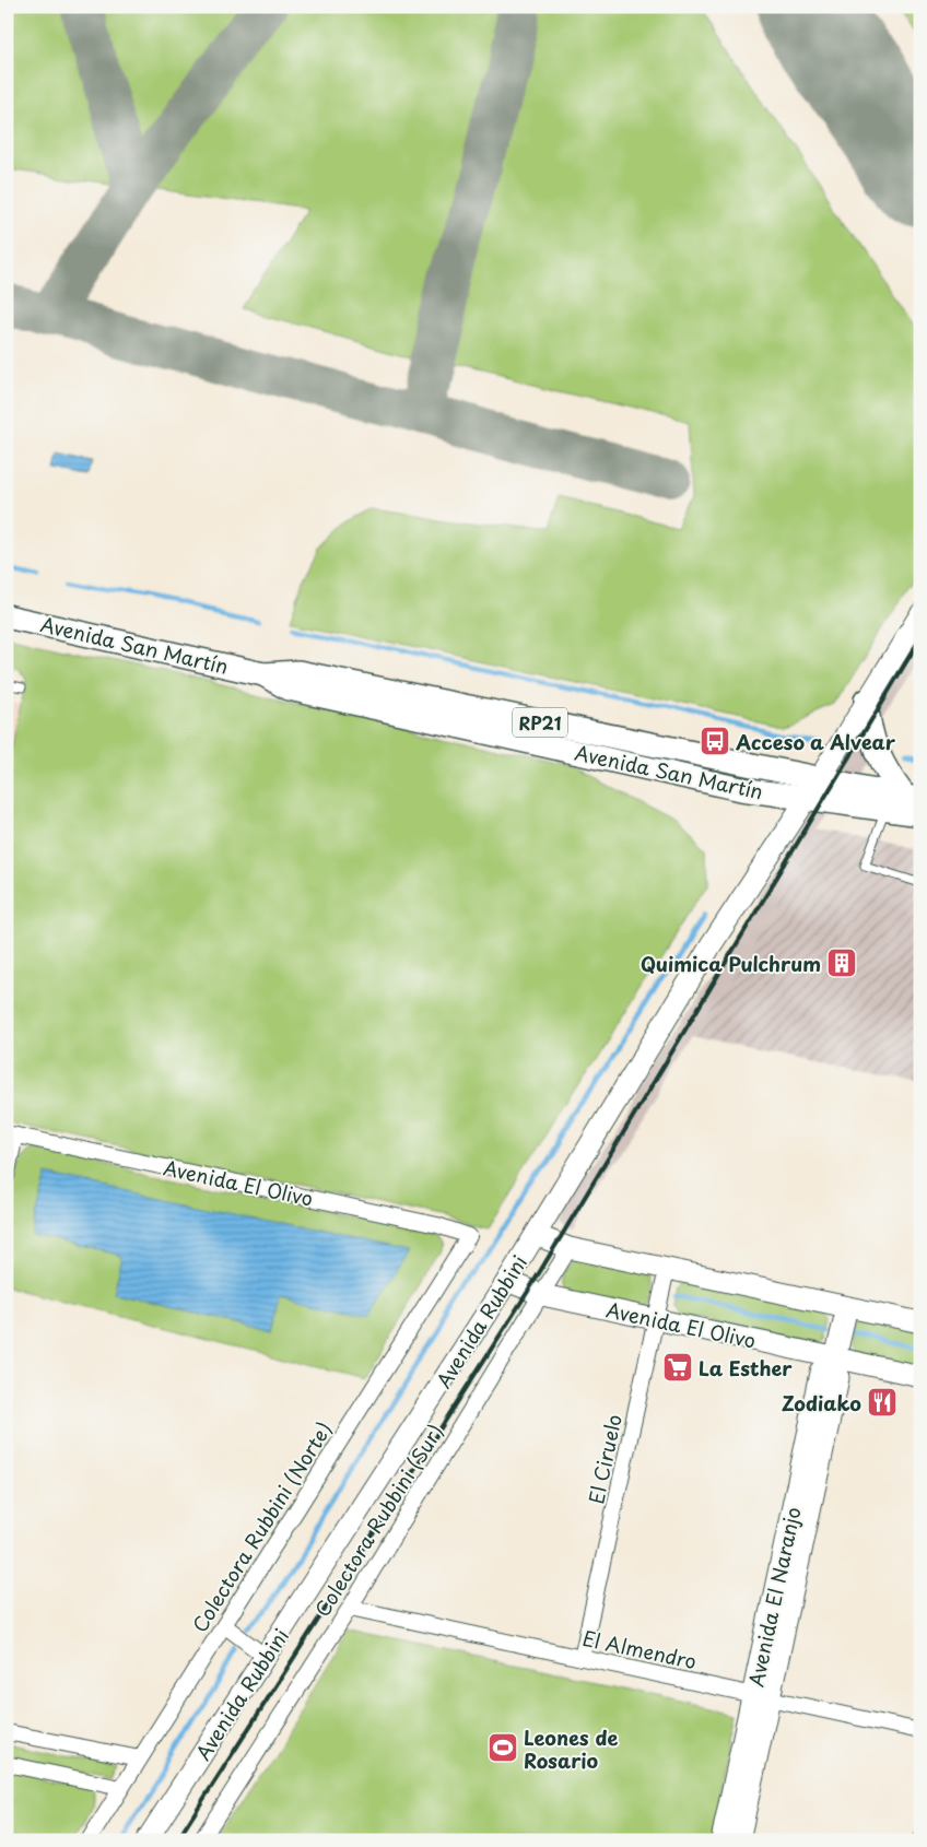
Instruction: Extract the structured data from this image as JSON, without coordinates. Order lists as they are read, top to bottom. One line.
{"streets":{"main road":["Avenida San Martín","RP21"],"street":["Avenida El Olivo","Avenida Rubbini","El Ciruelo","Colectora Rubbini (Sur)","Colectora Rubbini (Norte)","Avenida El Naranjo","El Almendro"]},"crossings":[["Avenida San Martín","Avenida Rubbini"],["Avenida El Olivo","Avenida Rubbini"],["Avenida El Olivo","El Ciruelo"],["Avenida El Olivo","Colectora Rubbini (Sur)"],["Avenida El Olivo","Colectora Rubbini (Norte)"],["Avenida El Olivo","Avenida El Naranjo"],["El Ciruelo","El Almendro"],["Colectora Rubbini (Sur)","El Almendro"],["Avenida El Naranjo","El Almendro"]],"places":{"bus stop":["Acceso a Alvear"],"building":["Quimica Pulchrum"],"supermarket":["La Esther"],"restaurant":["Zodiako"],"sports":["Leones de Rosario"]}}
